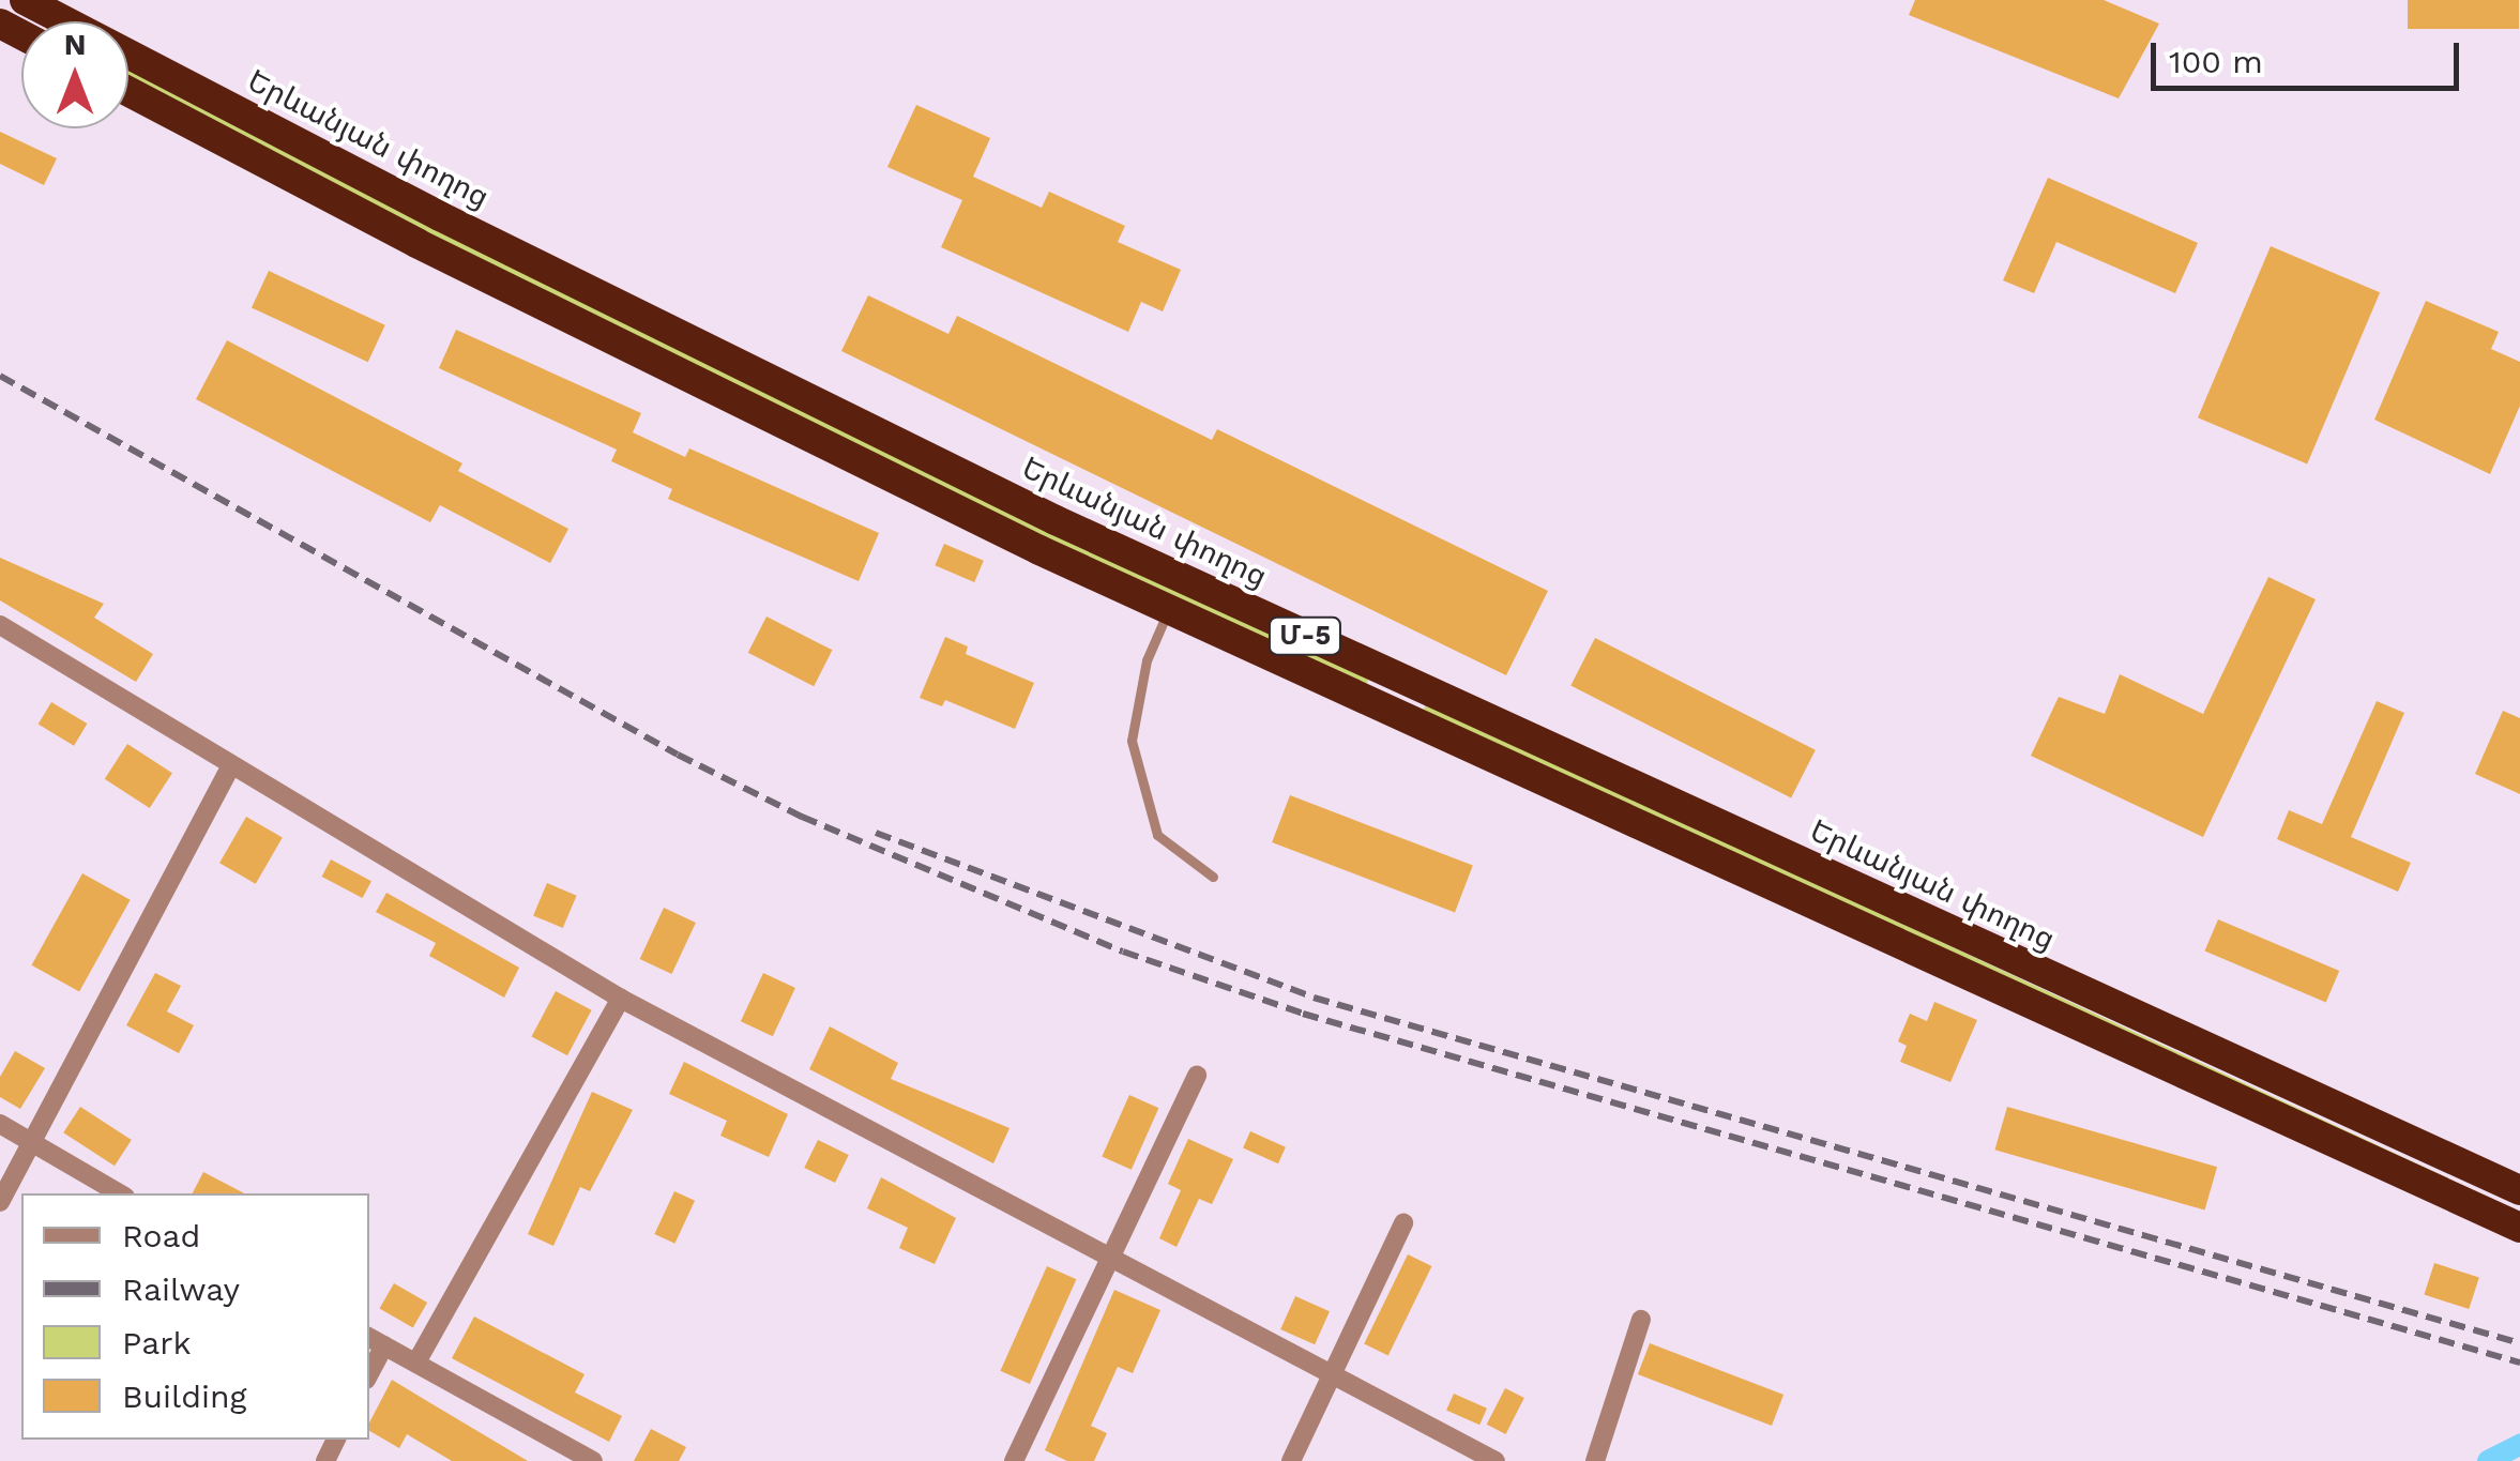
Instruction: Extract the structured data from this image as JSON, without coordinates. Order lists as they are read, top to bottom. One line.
{"streets":{"highway":["Երևանյան փողոց","Մ-5"]},"legend":["Road","Railway","Park","Building"],"scale_bar":"100 m","north":"top"}
